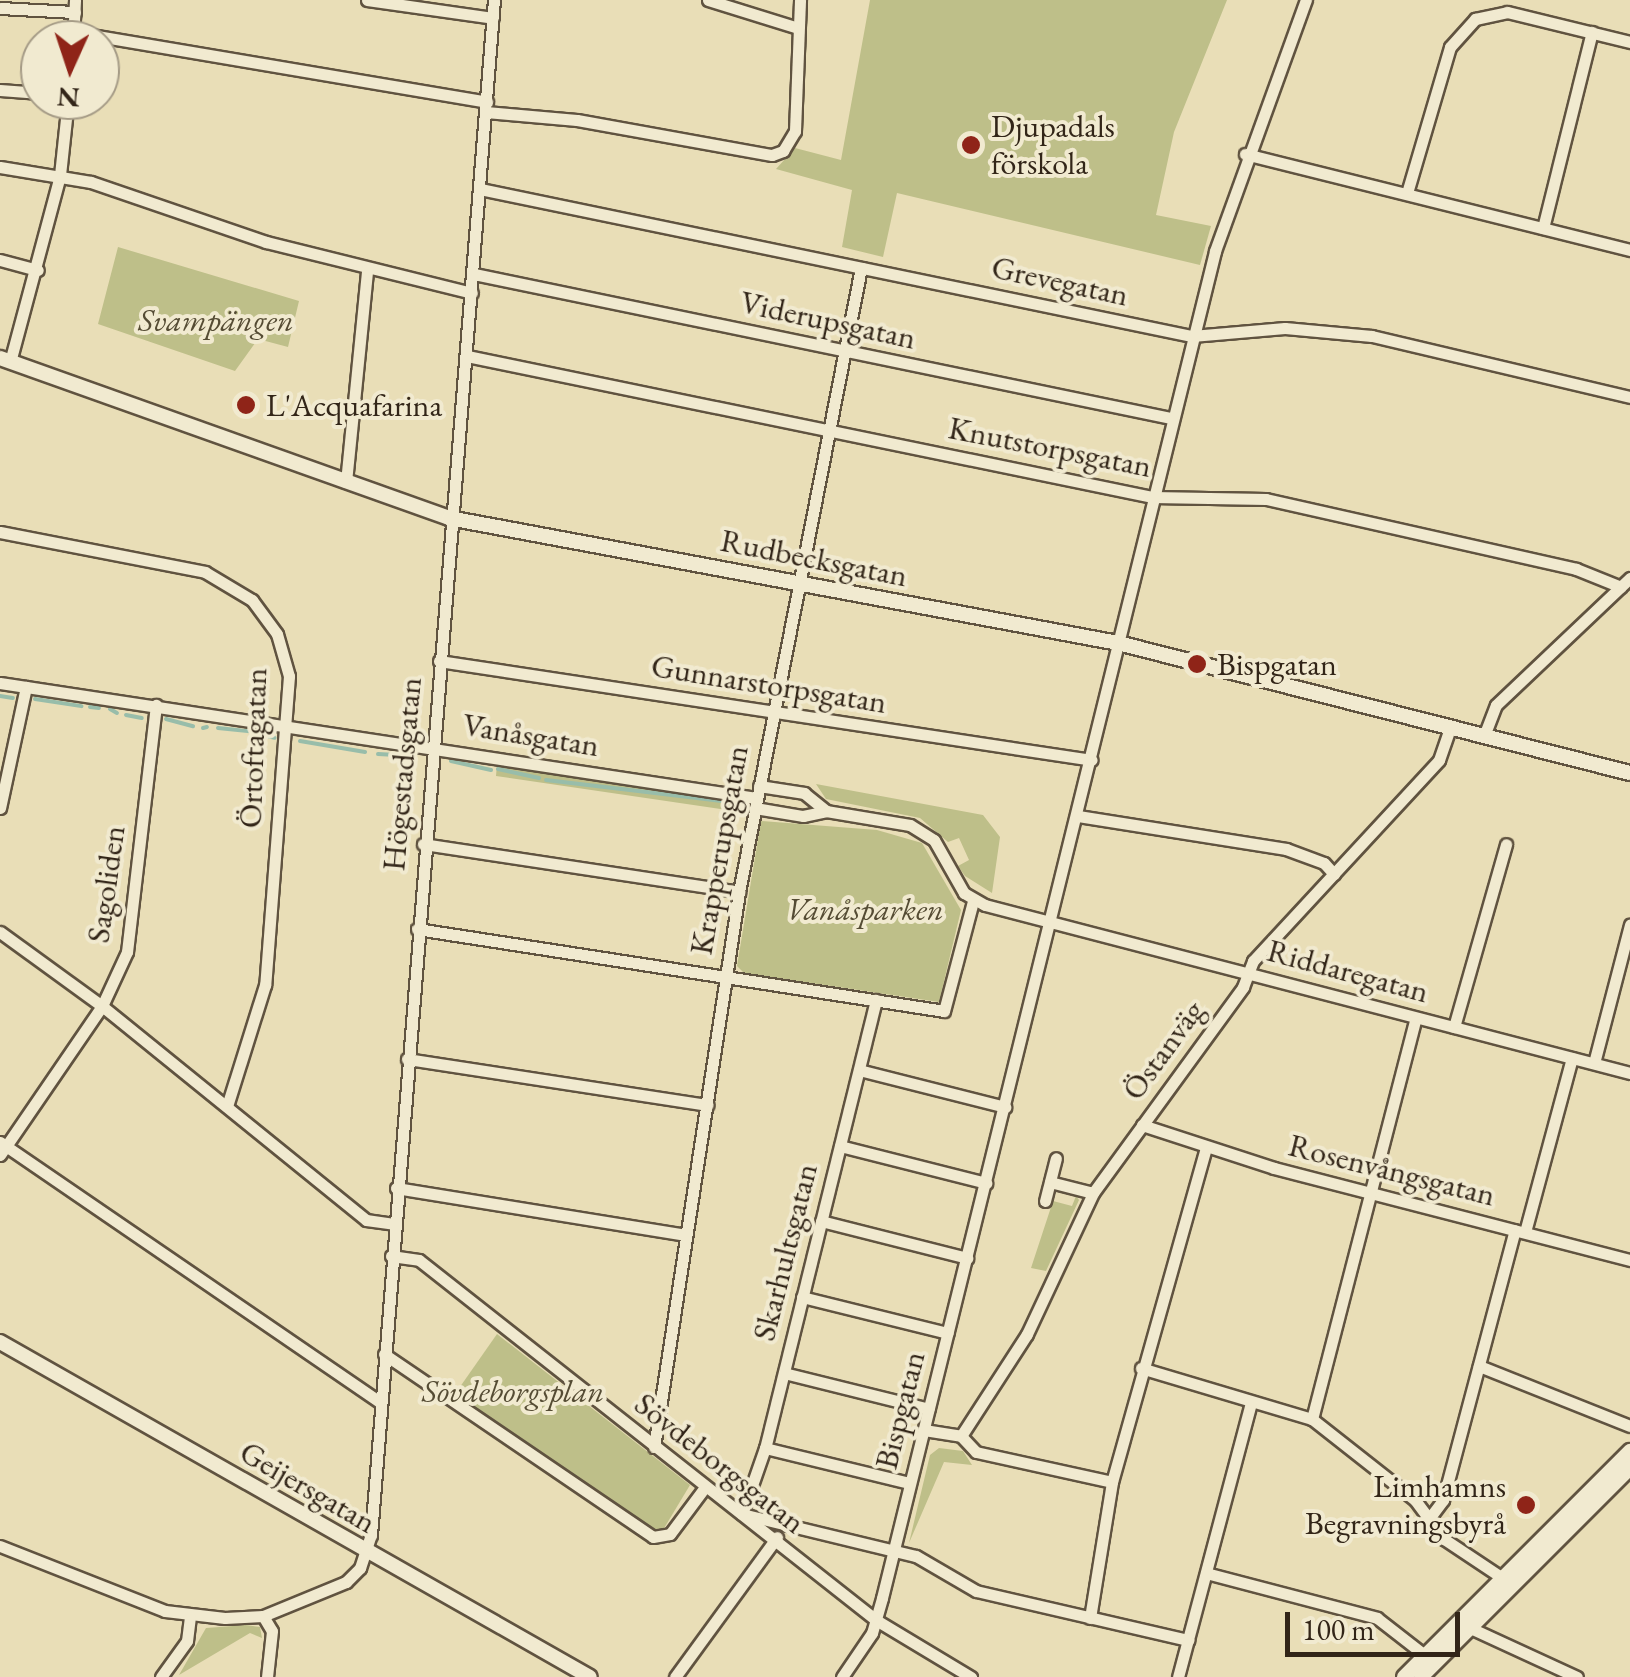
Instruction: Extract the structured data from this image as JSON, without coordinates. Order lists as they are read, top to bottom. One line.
{"streets":{"street":["Grevegatan","Viderupsgatan","Knutstorpsgatan","Rudbecksgatan","Gunnarstorpsgatan","Vanåsgatan","Örtoftagatan","Högestadsgatan","Krapperupsgatan","Sagoliden","Riddaregatan","Östanväg","Rosenvångsgatan","Skarhultsgatan","Bispgatan","Sövdeborgsgatan","Geijersgatan"]},"crossings":[["Grevegatan","Högestadsgatan"],["Grevegatan","Krapperupsgatan"],["Grevegatan","Bispgatan"],["Viderupsgatan","Högestadsgatan"],["Viderupsgatan","Krapperupsgatan"],["Viderupsgatan","Bispgatan"],["Knutstorpsgatan","Högestadsgatan"],["Knutstorpsgatan","Krapperupsgatan"],["Knutstorpsgatan","Bispgatan"],["Rudbecksgatan","Högestadsgatan"],["Rudbecksgatan","Krapperupsgatan"],["Rudbecksgatan","Östanväg"],["Rudbecksgatan","Bispgatan"],["Gunnarstorpsgatan","Högestadsgatan"],["Gunnarstorpsgatan","Krapperupsgatan"],["Gunnarstorpsgatan","Bispgatan"],["Vanåsgatan","Örtoftagatan"],["Vanåsgatan","Högestadsgatan"],["Vanåsgatan","Krapperupsgatan"],["Vanåsgatan","Sagoliden"],["Högestadsgatan","Sövdeborgsgatan"],["Högestadsgatan","Geijersgatan"],["Krapperupsgatan","Sövdeborgsgatan"],["Riddaregatan","Östanväg"],["Riddaregatan","Bispgatan"],["Östanväg","Rosenvångsgatan"],["Skarhultsgatan","Sövdeborgsgatan"],["Bispgatan","Sövdeborgsgatan"]],"parks":["Svampängen","Vanåsparken","Sövdeborgsplan"],"places":["Djupadals förskola","L'Acquafarina","Bispgatan","Limhamns Begravningsbyrå"],"scale_bar":"100 m","north":"bottom"}
